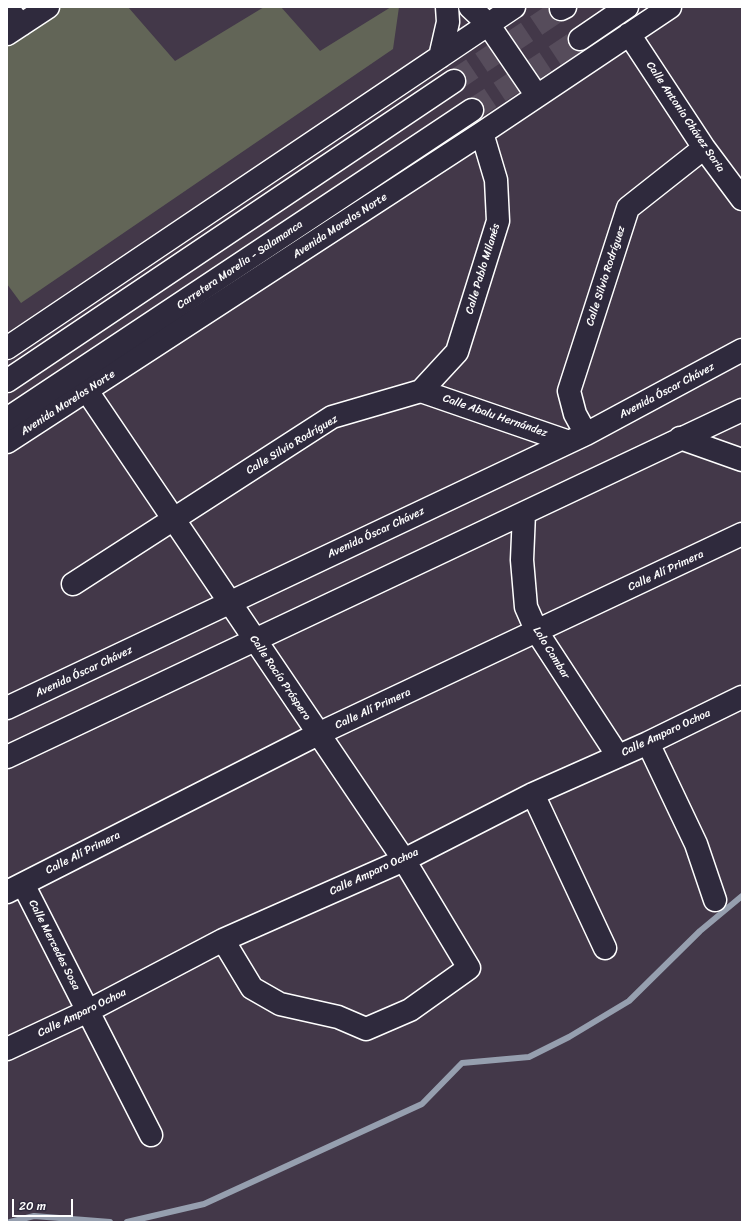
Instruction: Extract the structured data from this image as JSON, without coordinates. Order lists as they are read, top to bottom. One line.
{"streets":{"main road":["Calle Antonio Chávez Soria","Avenida Morelos Norte","Carretera Morelia - Salamanca","Calle Pablo Milanés","Calle Silvio Rodríguez","Avenida Óscar Chávez","Calle Abalu Hernández","Calle Alí Primera","Lolo Cambar","Calle Rocío Próspero","Calle Amparo Ochoa","Calle Mercedes Sosa"]},"crossings":[["Calle Antonio Chávez Soria","Avenida Morelos Norte"],["Calle Antonio Chávez Soria","Calle Silvio Rodríguez"],["Avenida Morelos Norte","Calle Pablo Milanés"],["Avenida Morelos Norte","Calle Rocío Próspero"],["Calle Pablo Milanés","Calle Silvio Rodríguez"],["Calle Pablo Milanés","Calle Abalu Hernández"],["Calle Silvio Rodríguez","Avenida Óscar Chávez"],["Calle Silvio Rodríguez","Calle Abalu Hernández"],["Calle Silvio Rodríguez","Calle Rocío Próspero"],["Avenida Óscar Chávez","Calle Abalu Hernández"],["Avenida Óscar Chávez","Calle Rocío Próspero"],["Calle Alí Primera","Lolo Cambar"],["Calle Alí Primera","Calle Rocío Próspero"],["Calle Alí Primera","Calle Mercedes Sosa"],["Lolo Cambar","Calle Amparo Ochoa"],["Calle Rocío Próspero","Calle Amparo Ochoa"],["Calle Amparo Ochoa","Calle Mercedes Sosa"]],"scale_bar":"20 m"}
